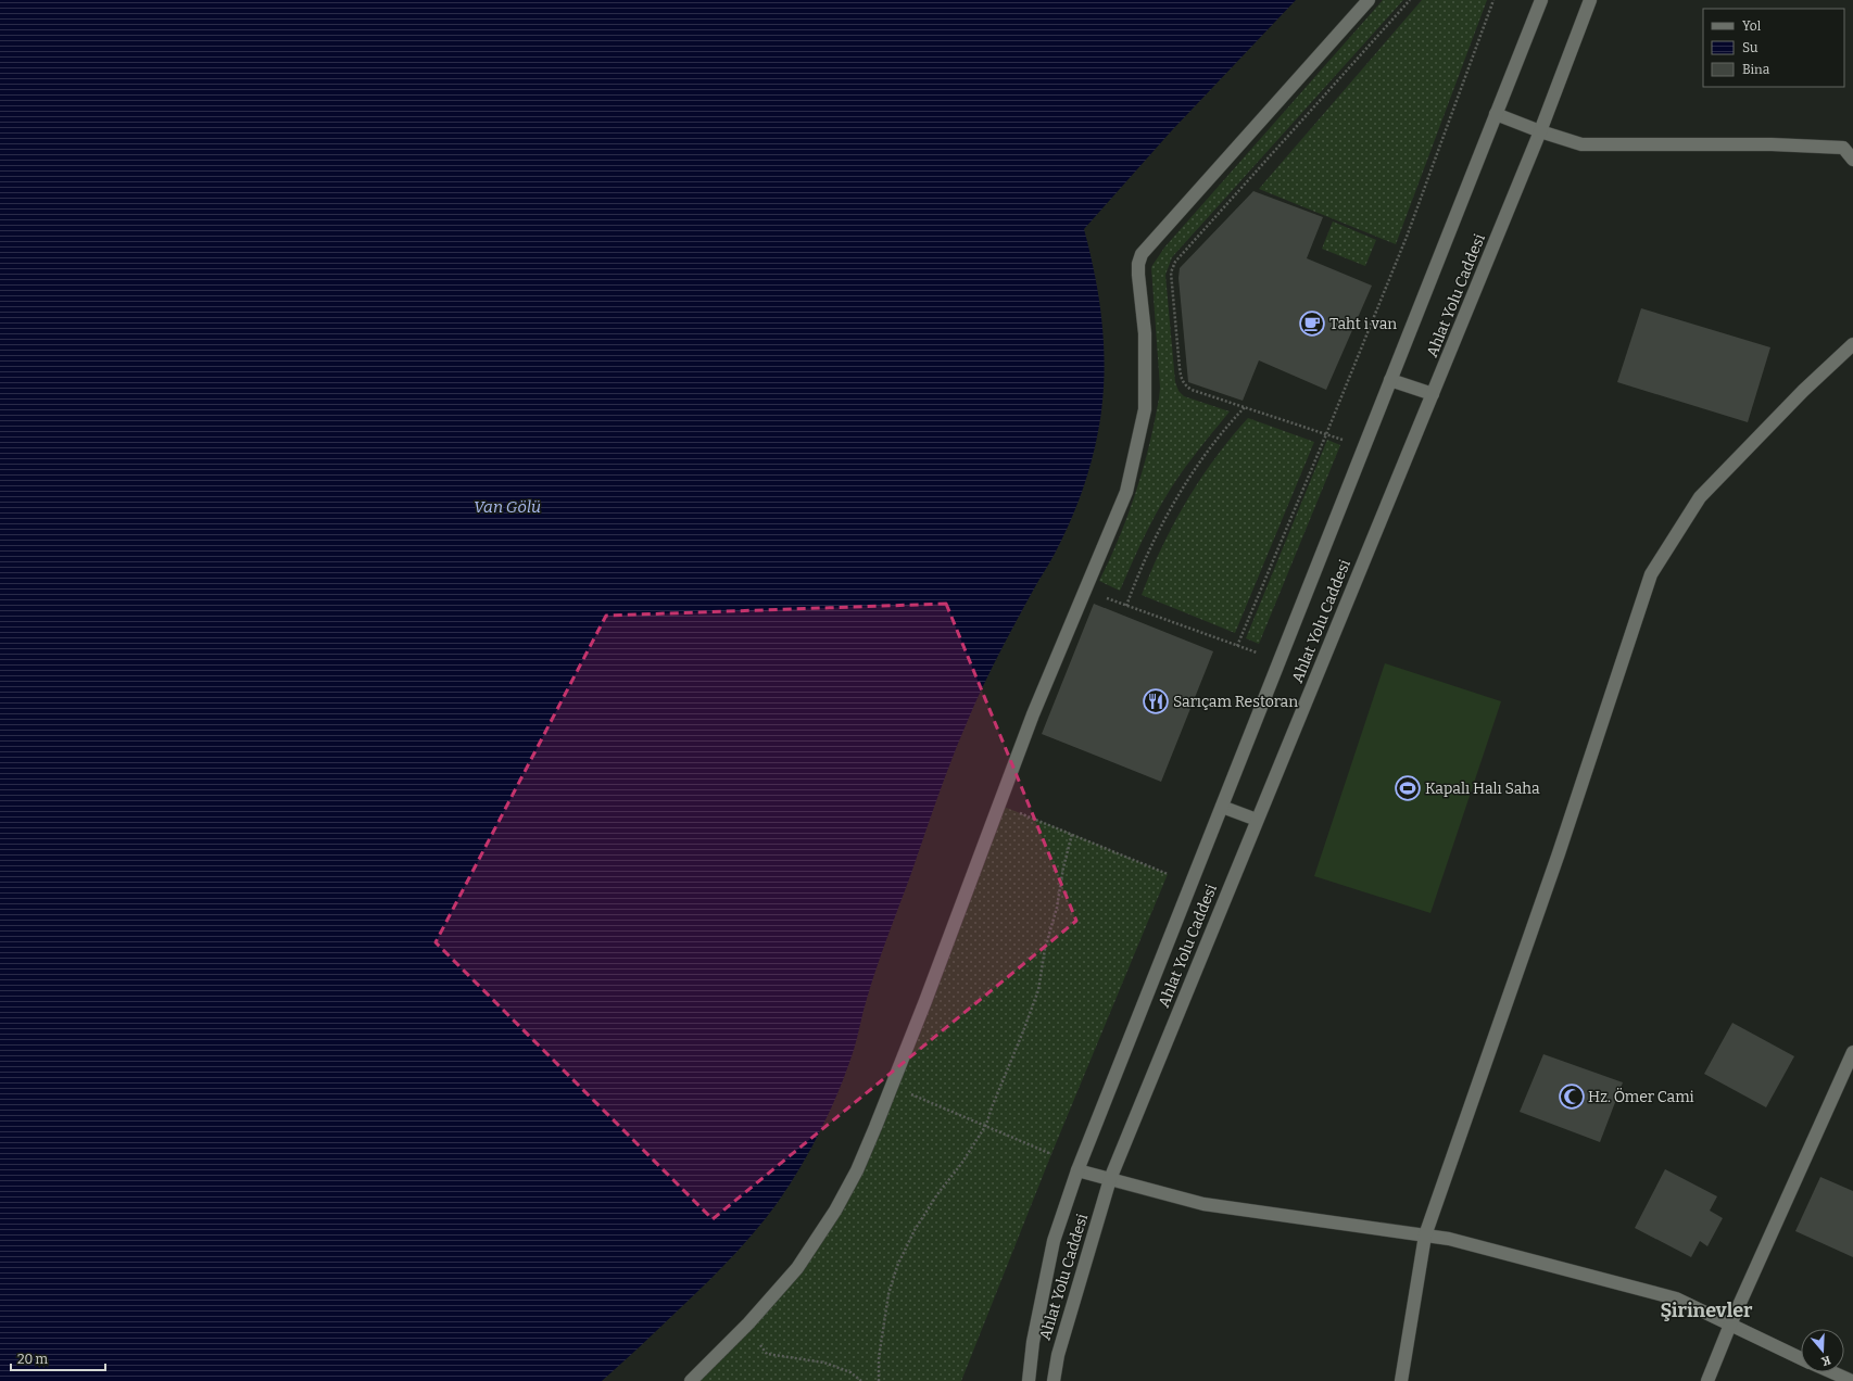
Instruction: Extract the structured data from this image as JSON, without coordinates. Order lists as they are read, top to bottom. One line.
{"streets":{"street":["Ahlat Yolu Caddesi"]},"districts":["Şirinevler"],"water":["Van Gölü"],"places":{"cafe":["Taht i van"],"restaurant":["Sarıçam Restoran"],"sports":["Kapalı Halı Saha"],"mosque":["Hz. Ömer Cami"]},"legend":["Yol","Su","Bina"],"scale_bar":"20 m","north":"bottom"}
